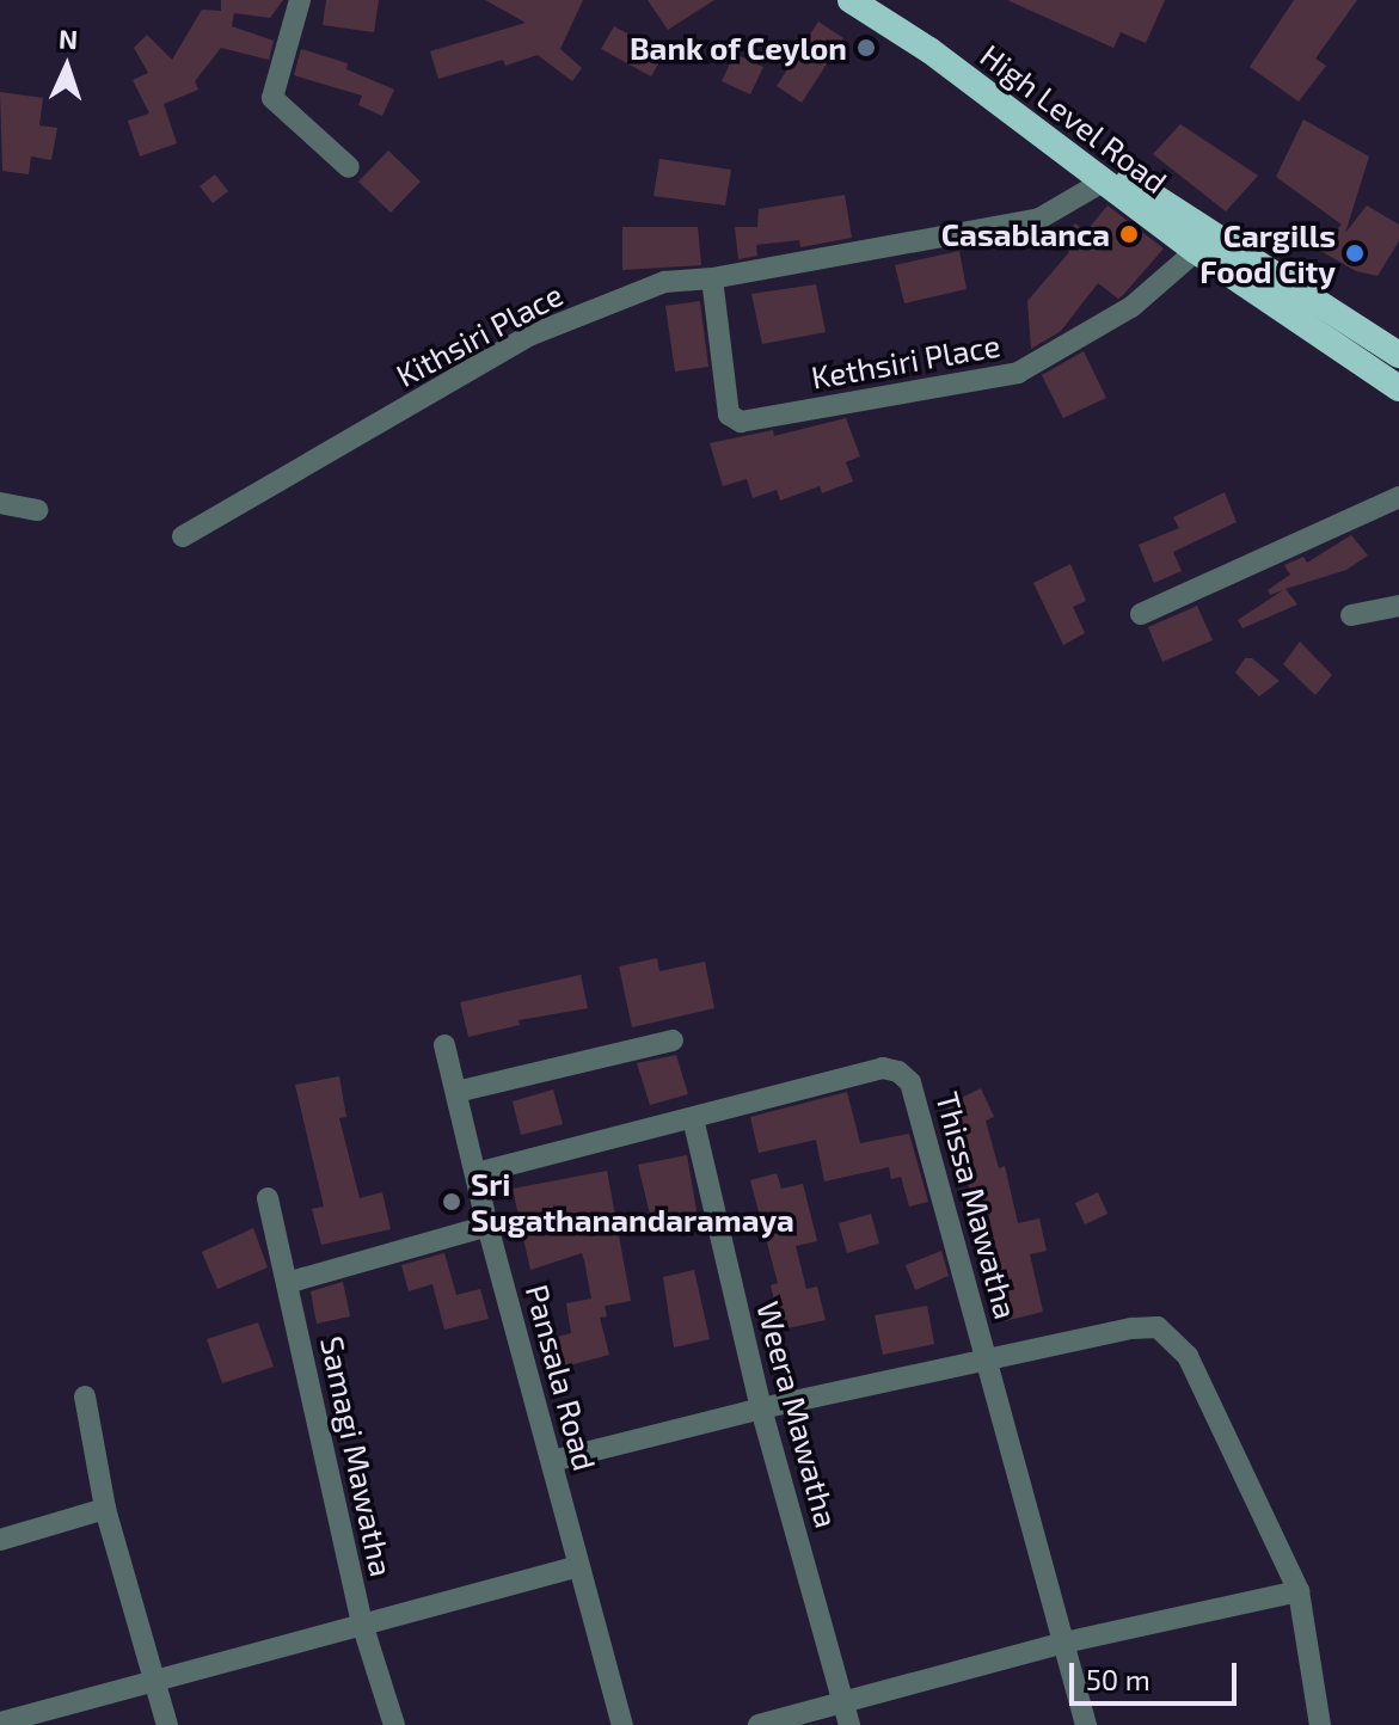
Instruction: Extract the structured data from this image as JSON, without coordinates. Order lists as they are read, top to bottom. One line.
{"streets":{"highway":["High Level Road"],"street":["Kithsiri Place","Kethsiri Place","Thissa Mawatha","Pansala Road","Weera Mawatha","Samagi Mawatha"]},"crossings":[["High Level Road","Kithsiri Place"],["High Level Road","Kethsiri Place"],["Kithsiri Place","Kethsiri Place"],["Thissa Mawatha","Pansala Road"],["Thissa Mawatha","Weera Mawatha"]],"places":["Bank of Ceylon","Casablanca","Cargills Food City","Sri Sugathanandaramaya"],"scale_bar":"50 m","north":"top"}
